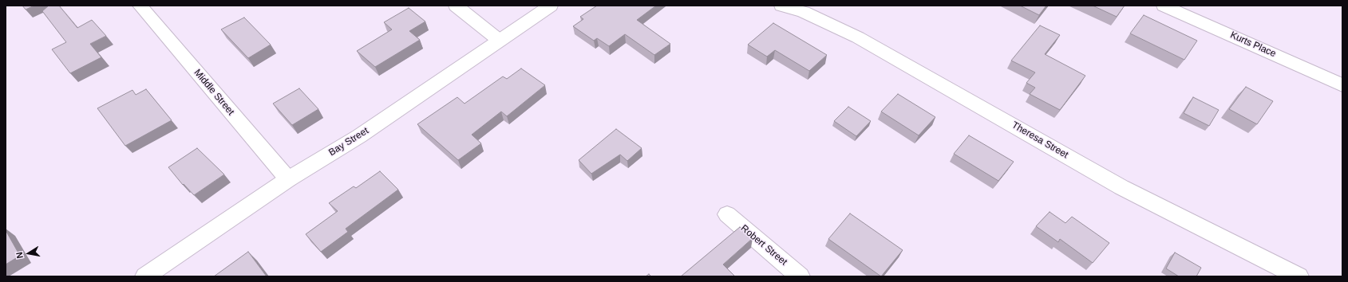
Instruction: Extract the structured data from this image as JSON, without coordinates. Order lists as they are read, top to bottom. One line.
{"streets":{"street":["Kurts Place","Middle Street","Theresa Street","Bay Street","Robert Street"]},"crossings":[["Middle Street","Bay Street"]],"north":"left"}
